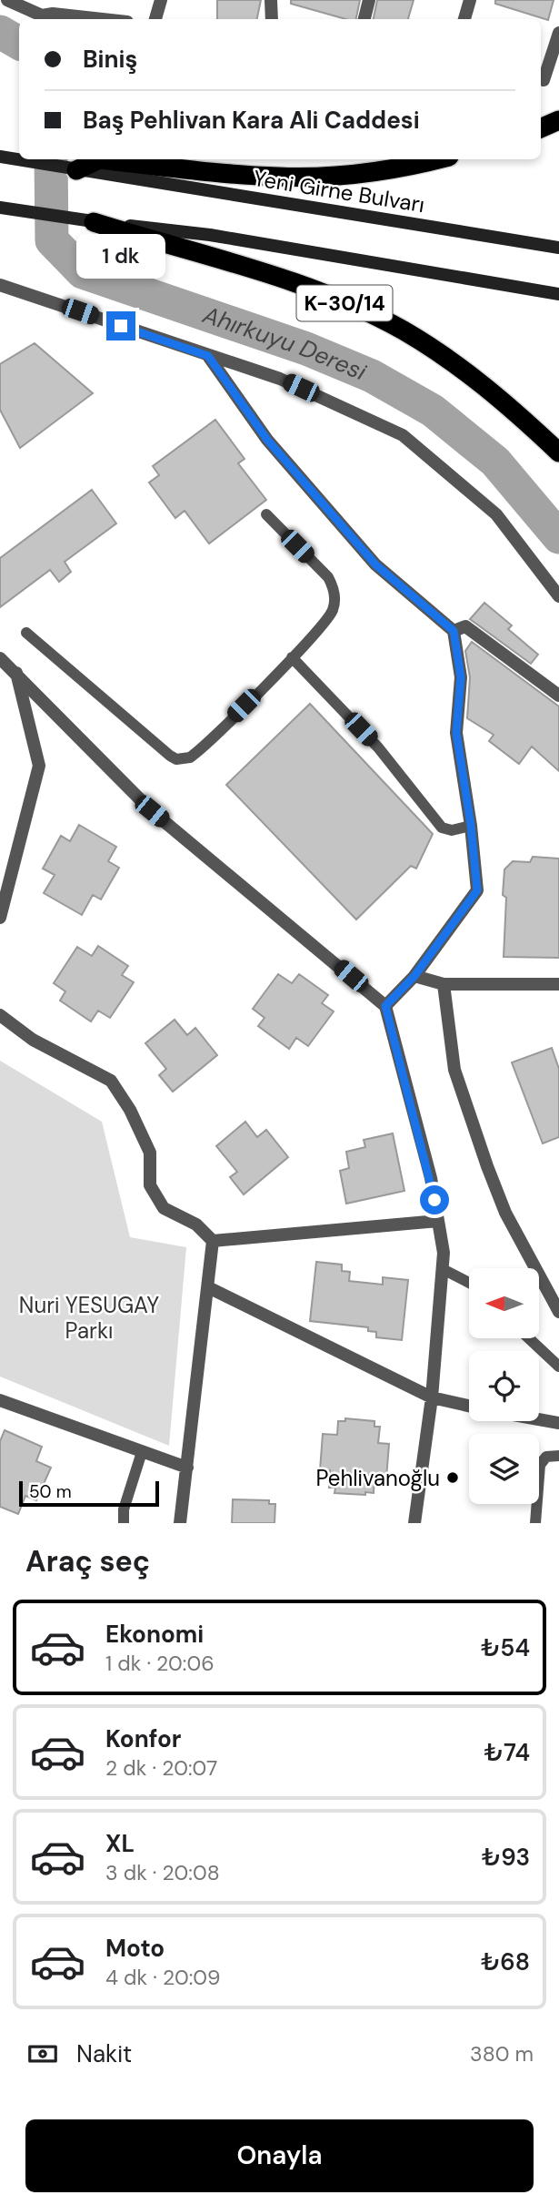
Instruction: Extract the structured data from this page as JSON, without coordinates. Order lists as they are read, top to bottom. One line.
{"streets":{"highway":["K-30/14"],"main road":["Yeni Girne Bulvarı"]},"water":["Ahırkuyu Deresi"],"parks":["Nuri YESUGAY Parkı"],"places":["Pehlivanoğlu"],"scale_bar":"50 m","north":"left","page":{"banner":["Biniş","Baş Pehlivan Kara Ali Caddesi"],"bubble":"1 dk","scale":"50 m","heading":"Araç seç","list":[{"name":"Ekonomi","note":"1 dk · 20:06","value":"₺54"},{"name":"Konfor","note":"2 dk · 20:07","value":"₺74"},{"name":"XL","note":"3 dk · 20:08","value":"₺93"},{"name":"Moto","note":"4 dk · 20:09","value":"₺68"}],"pay":["Nakit","380 m"],"buttons":"Onayla"}}
